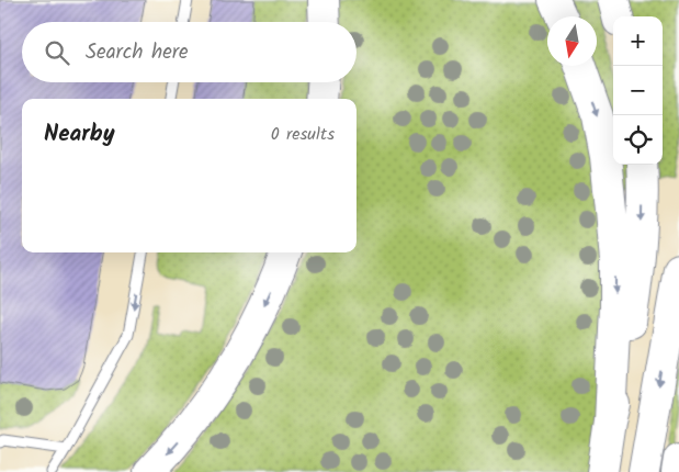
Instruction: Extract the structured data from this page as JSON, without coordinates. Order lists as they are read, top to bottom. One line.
{"north":"bottom","page":{"map_buttons":["+","−"],"search":"Search here","heading":["Nearby","0 results"]}}
